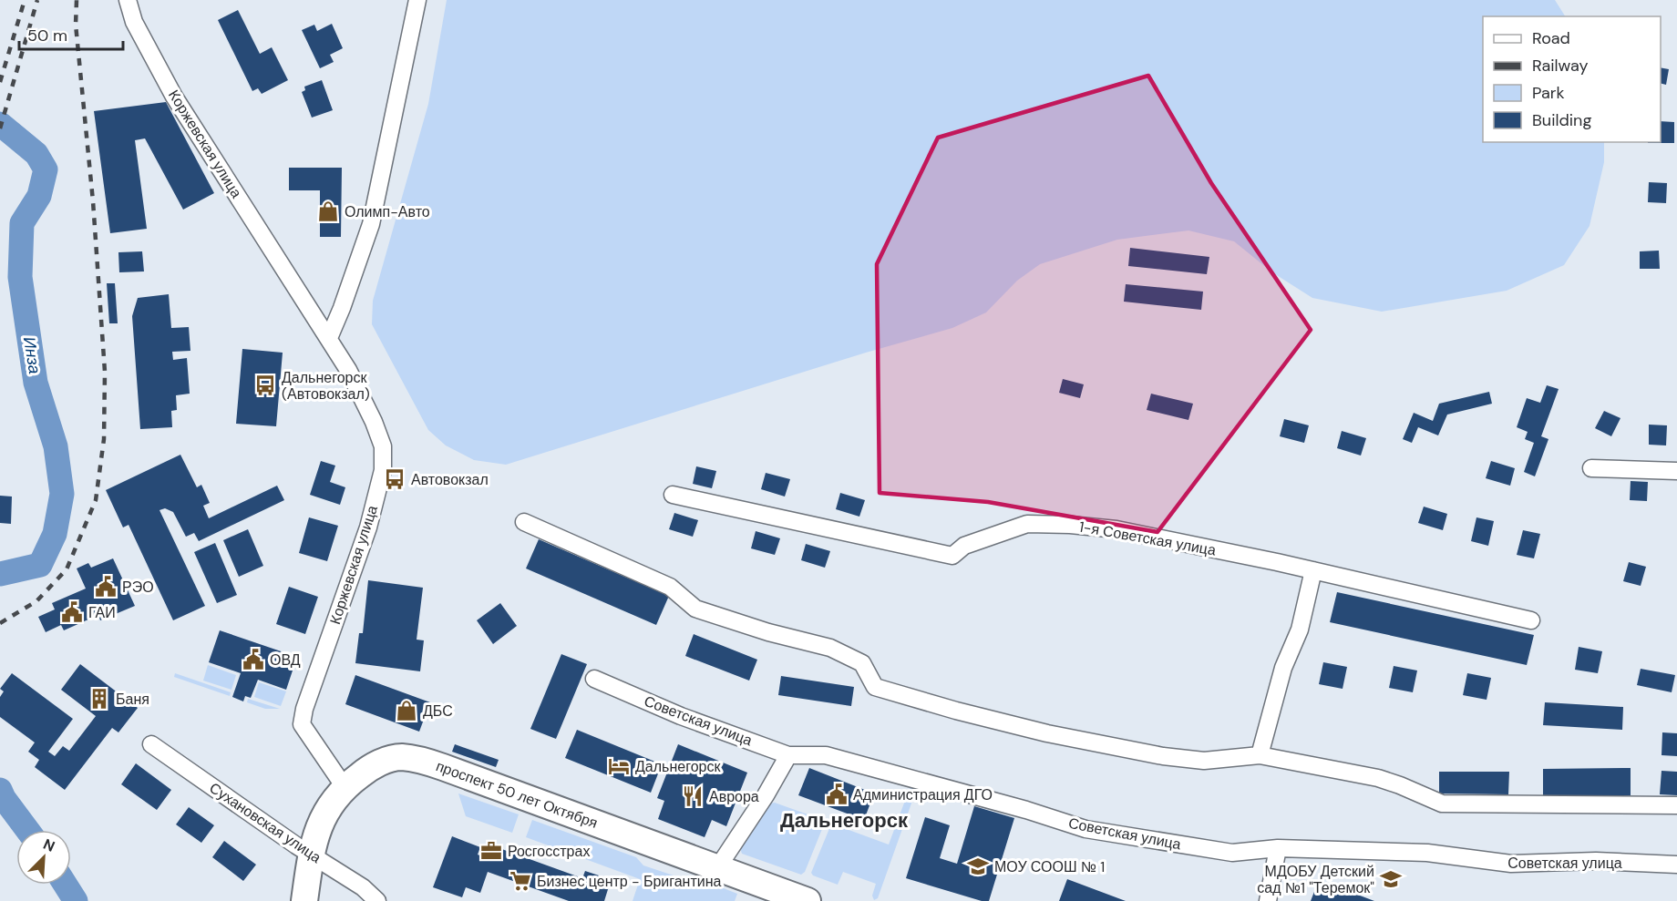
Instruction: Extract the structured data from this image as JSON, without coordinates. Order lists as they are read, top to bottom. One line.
{"streets":{"main road":["проспект 50 лет Октября"],"street":["Коржевская улица","1-я Советская улица","Советская улица","Сухановская улица"]},"crossings":[["Коржевская улица","проспект 50 лет Октября"],["проспект 50 лет Октября","Сухановская улица"]],"districts":["Дальнегорск"],"water":["Инза"],"places":{"shop":["Олимп-Авто","ДБС"],"bus stop":["Дальнегорск (Автовокзал)","Автовокзал"],"public building":["РЭО","ГАИ","ОВД","Администрация ДГО"],"building":["Баня"],"hotel":["Дальнегорск"],"restaurant":["Аврора"],"office":["Росгосстрах"],"school or university":["МОУ СООШ № 1","МДОБУ Детский сад №1 \"Теремок\""],"supermarket":["Бизнес центр - Бригантина"]},"legend":["Road","Railway","Park","Building"],"scale_bar":"50 m","north":"top right"}
